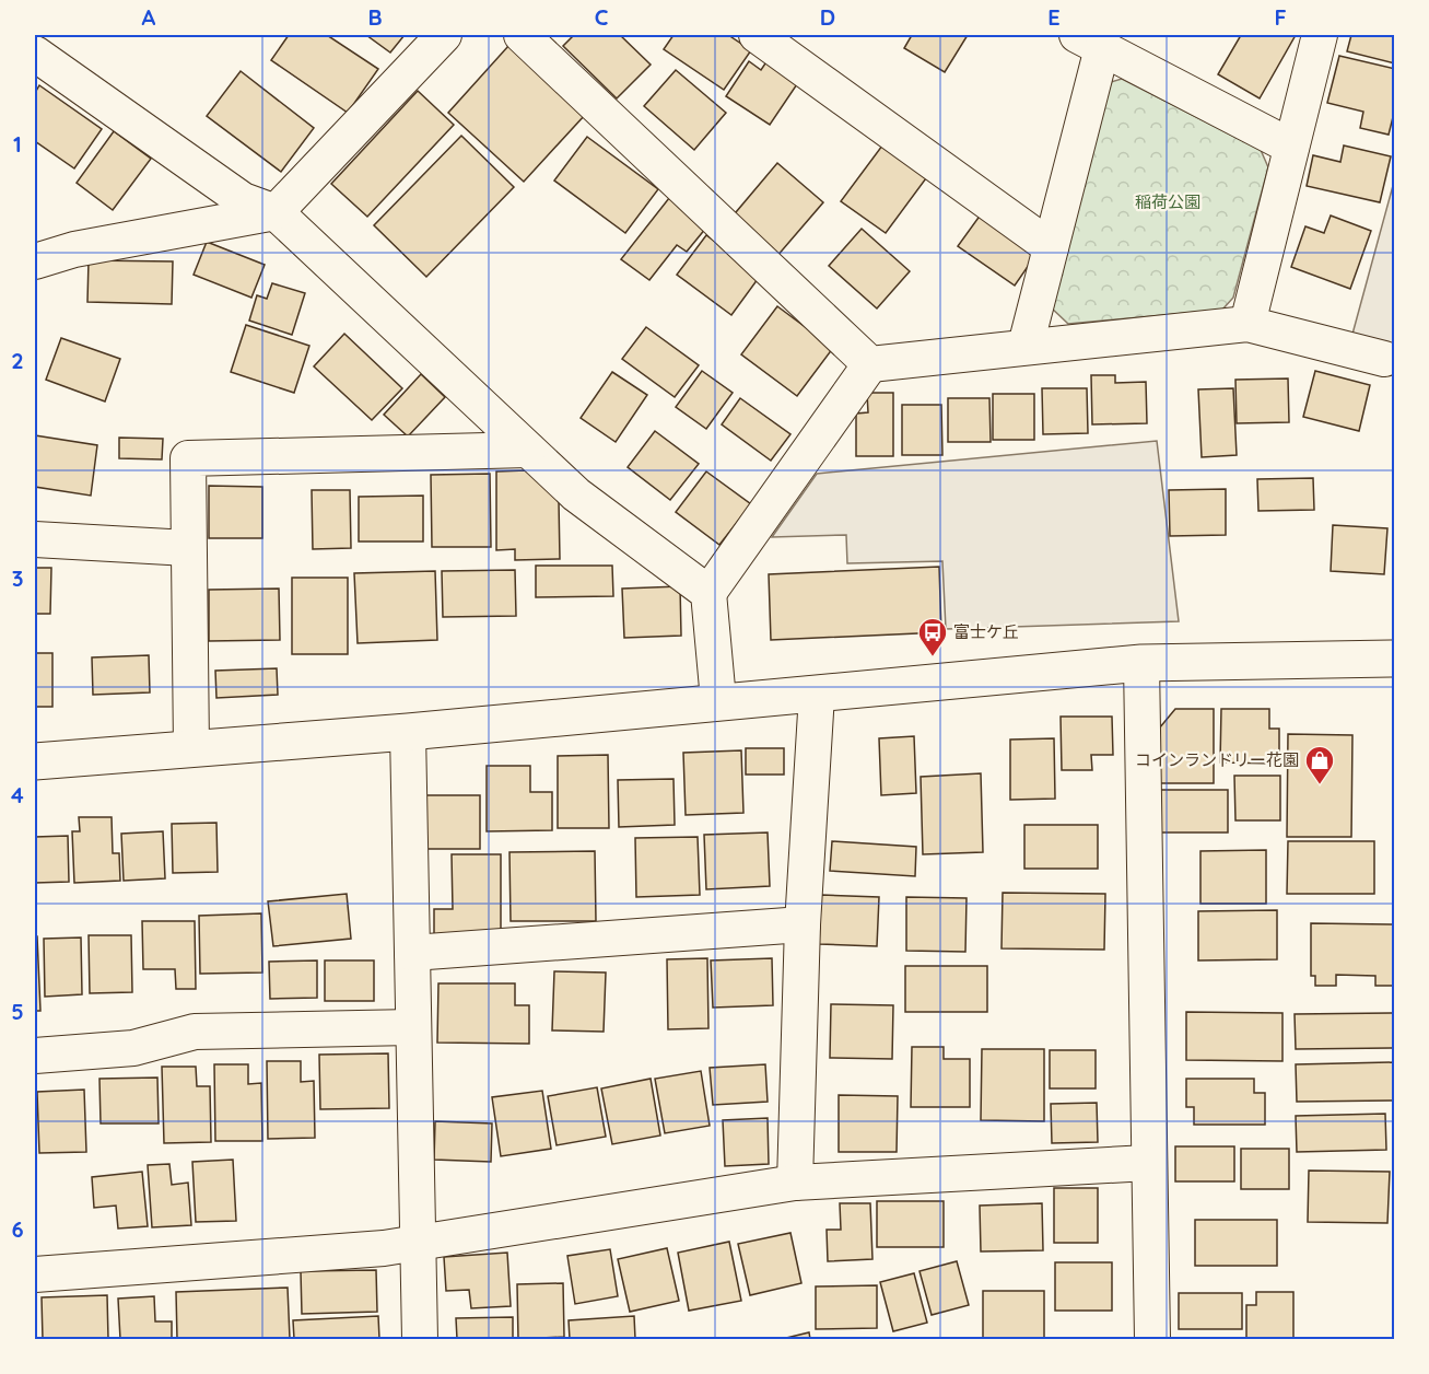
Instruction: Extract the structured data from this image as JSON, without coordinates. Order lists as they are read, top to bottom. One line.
{"parks":["稲荷公園"],"places":{"bus stop":["富士ケ丘"],"shop":["コインランドリー花園"]},"grid":{"columns":["A","B","C","D","E","F"],"rows":["1","2","3","4","5","6"]}}
